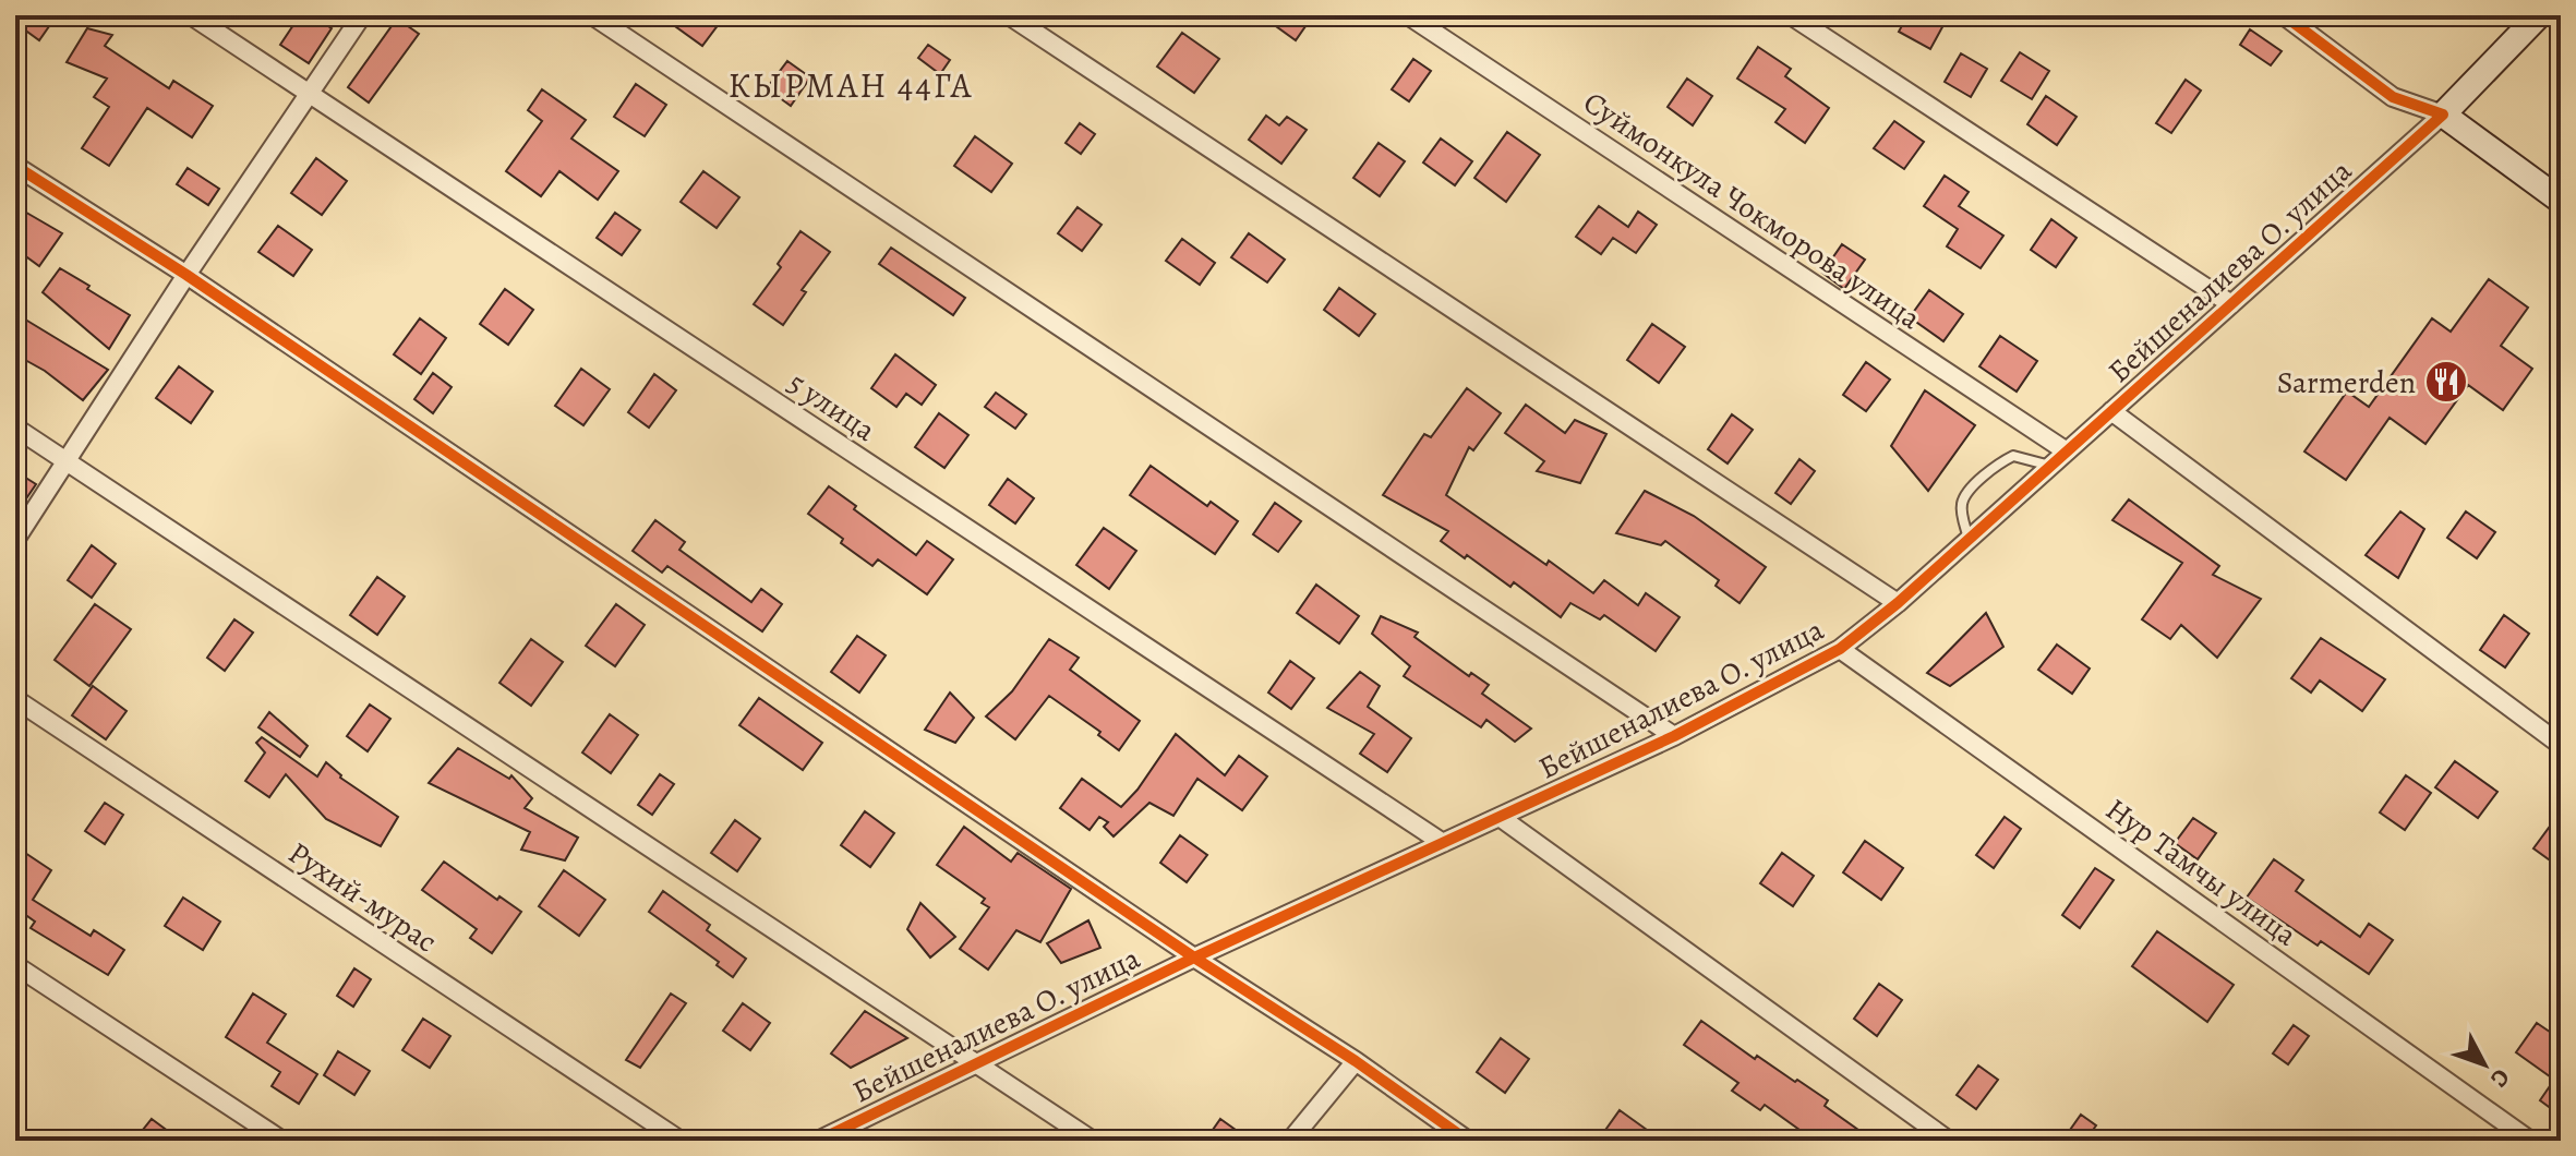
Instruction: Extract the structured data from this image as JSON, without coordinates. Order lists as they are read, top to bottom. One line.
{"streets":{"street":["Суймонкула Чокморова улица","Бейшеналиева О. улица","5 улица","Нур Тамчы улица","Рухий-мурас"]},"crossings":[["Суймонкула Чокморова улица","Бейшеналиева О. улица"],["Бейшеналиева О. улица","5 улица"],["Бейшеналиева О. улица","Нур Тамчы улица"]],"districts":["КЫРМАН 44ГА"],"places":{"restaurant":["Sarmerden"]},"north":"bottom right"}
